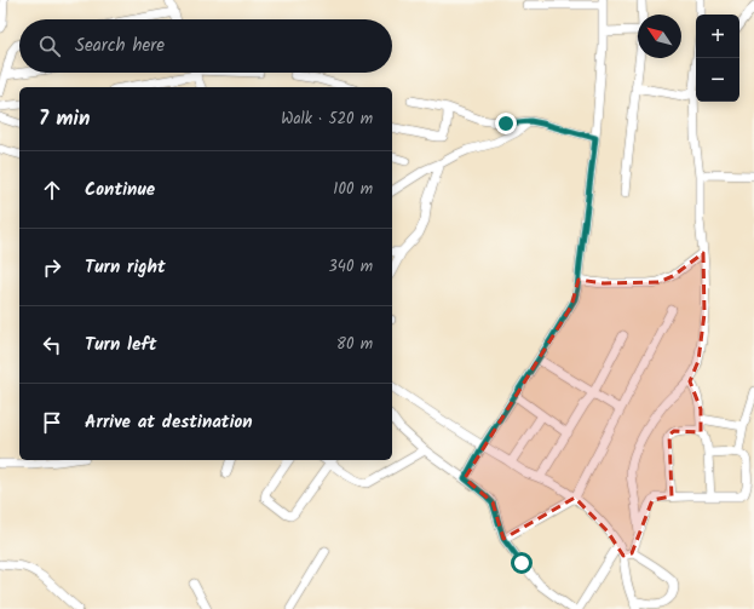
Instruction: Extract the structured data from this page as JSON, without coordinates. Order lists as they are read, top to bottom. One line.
{"north":"top left","page":{"map_buttons":["+","−"],"search":"Search here","heading":["7 min","Walk · 520 m"],"list":[["Continue","100 m"],["Turn right","340 m"],["Turn left","80 m"],"Arrive at destination"]}}
